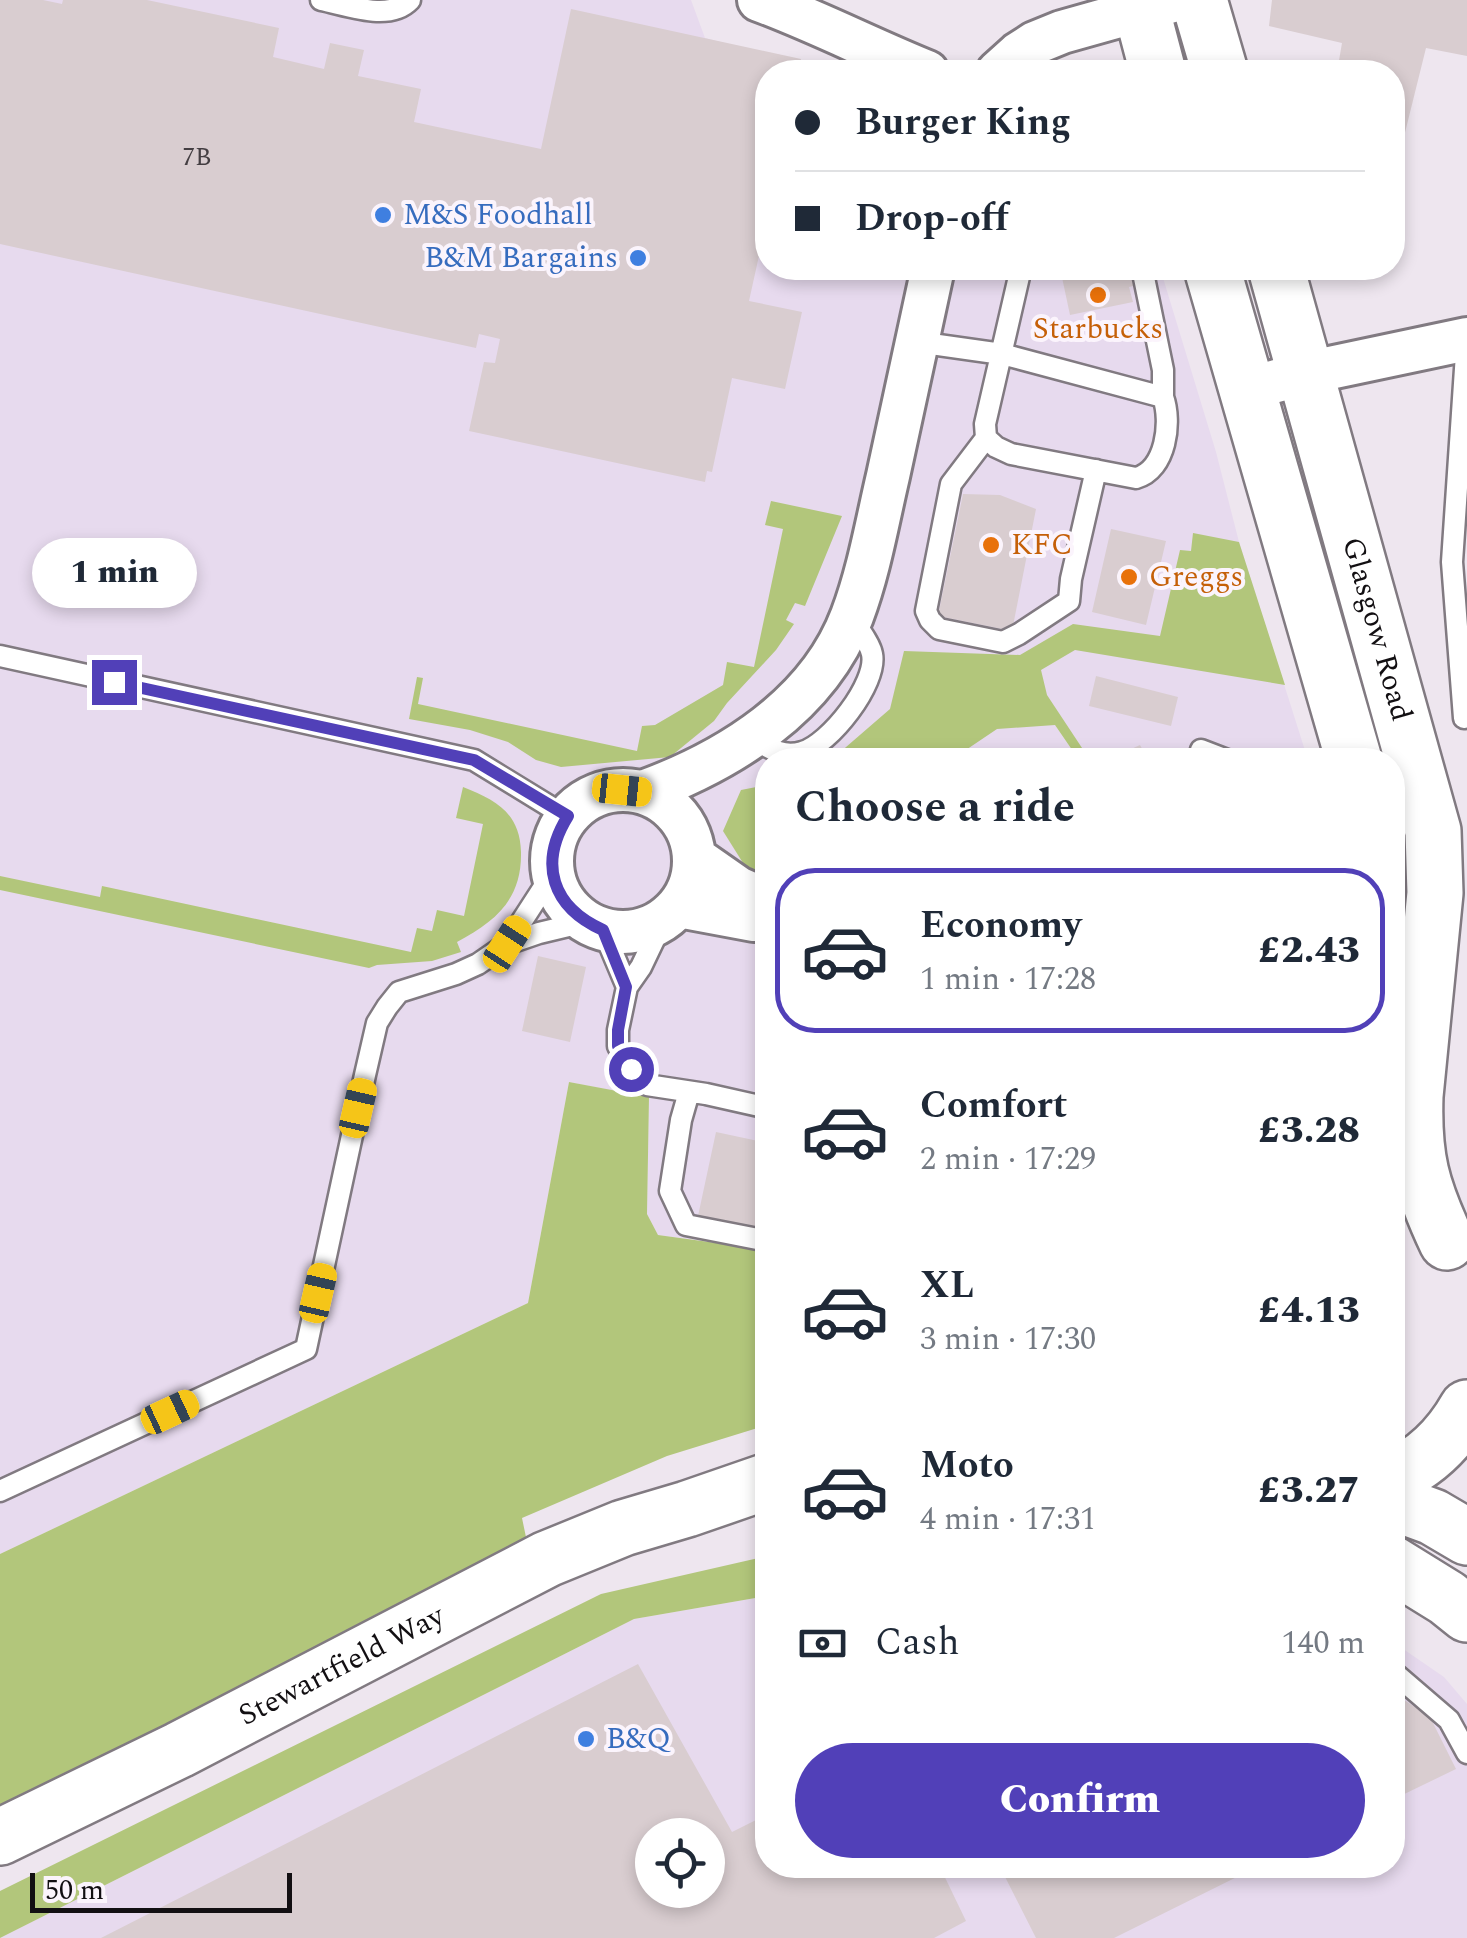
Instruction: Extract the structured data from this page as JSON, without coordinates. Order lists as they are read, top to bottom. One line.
{"streets":{"main road":["Glasgow Road","Stewartfield Way"]},"places":["M&S Foodhall","B&M Bargains","Starbucks","KFC","Greggs","B&Q"],"house_numbers":["7B"],"scale_bar":"50 m","page":{"banner":["Burger King","Drop-off"],"bubble":"1 min","heading":"Choose a ride","list":[{"name":"Economy","note":"1 min · 17:28","value":"£2.43"},{"name":"Comfort","note":"2 min · 17:29","value":"£3.28"},{"name":"XL","note":"3 min · 17:30","value":"£4.13"},{"name":"Moto","note":"4 min · 17:31","value":"£3.27"}],"pay":["Cash","140 m"],"buttons":"Confirm","scale":"50 m"}}
